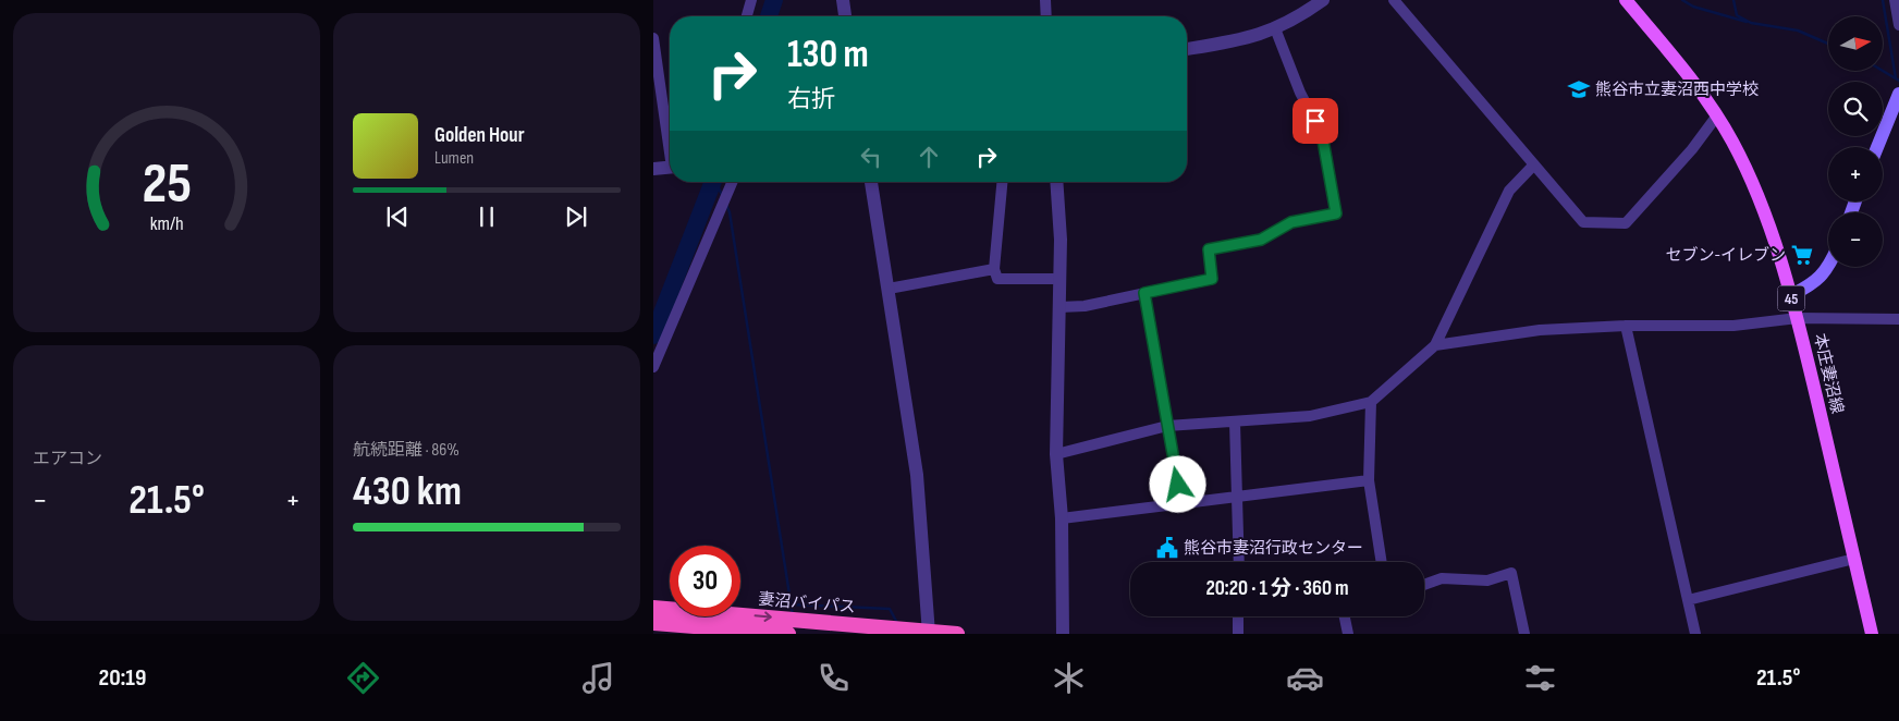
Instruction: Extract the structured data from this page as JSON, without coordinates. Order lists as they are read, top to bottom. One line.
{"streets":{"highway":["妻沼バイパス"],"main road":["45","本庄妻沼線"]},"places":{"school or university":["熊谷市立妻沼西中学校"],"supermarket":["セブン-イレブン"],"public building":["熊谷市妻沼行政センター"]},"north":"right","page":{"map_buttons":["+","−"],"turn":["130 m","右折"],"song":["Golden Hour","Lumen"],"tile":["エアコン",["航続距離 · 86%","430 km"]],"heat":["−","21.5°","+"],"limit":"30","trip":"20:20 · 1 分 · 360 m","tabs":["20:19","21.5°"],"gauge":["25","km/h"]}}
